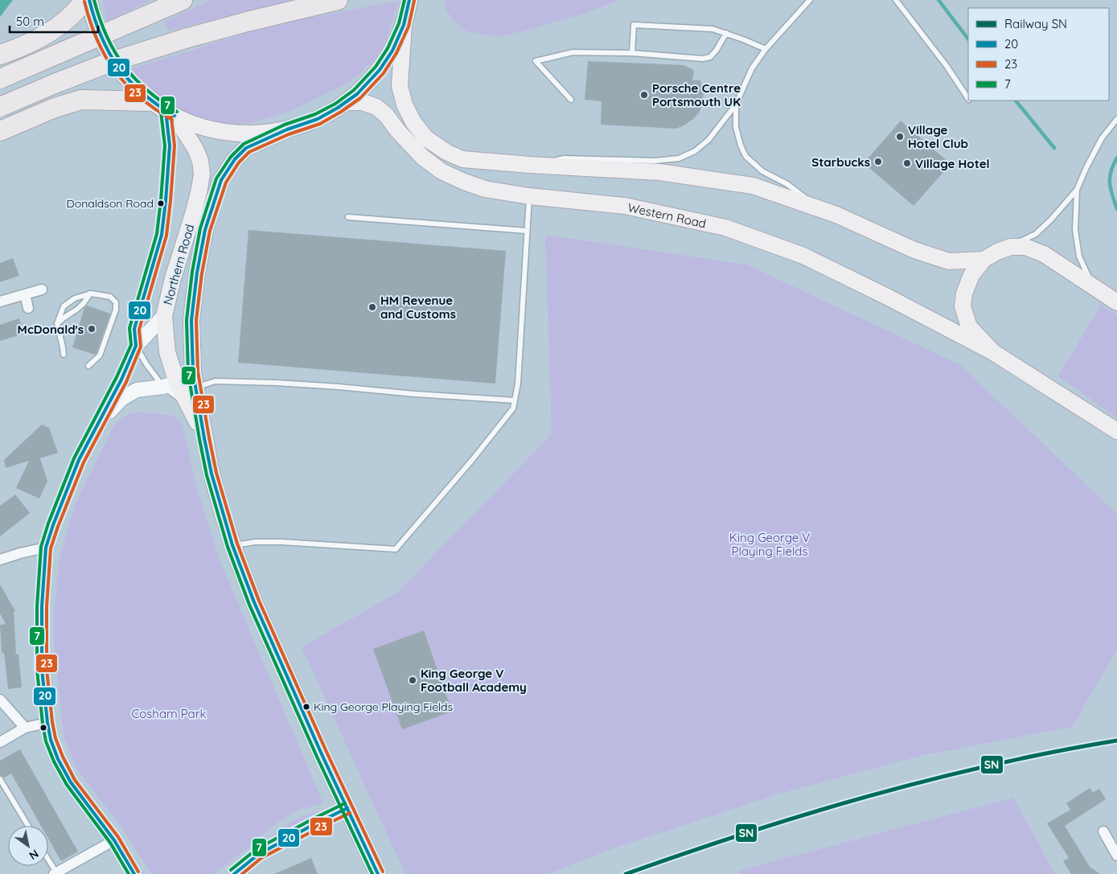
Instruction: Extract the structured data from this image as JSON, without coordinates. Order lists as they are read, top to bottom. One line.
{"streets":{"main road":["Western Road","Northern Road"]},"parks":["King George V Playing Fields","Cosham Park"],"places":["Porsche Centre Portsmouth UK","Village Hotel Club","Starbucks","Village Hotel","Donaldson Road","HM Revenue and Customs","McDonald's","King George V Football Academy","King George Playing Fields"],"lines":["transit line 20","transit line 7","transit line 23","rail line SN"],"legend":["Railway SN","20","23","7"],"scale_bar":"50 m","north":"bottom right"}
